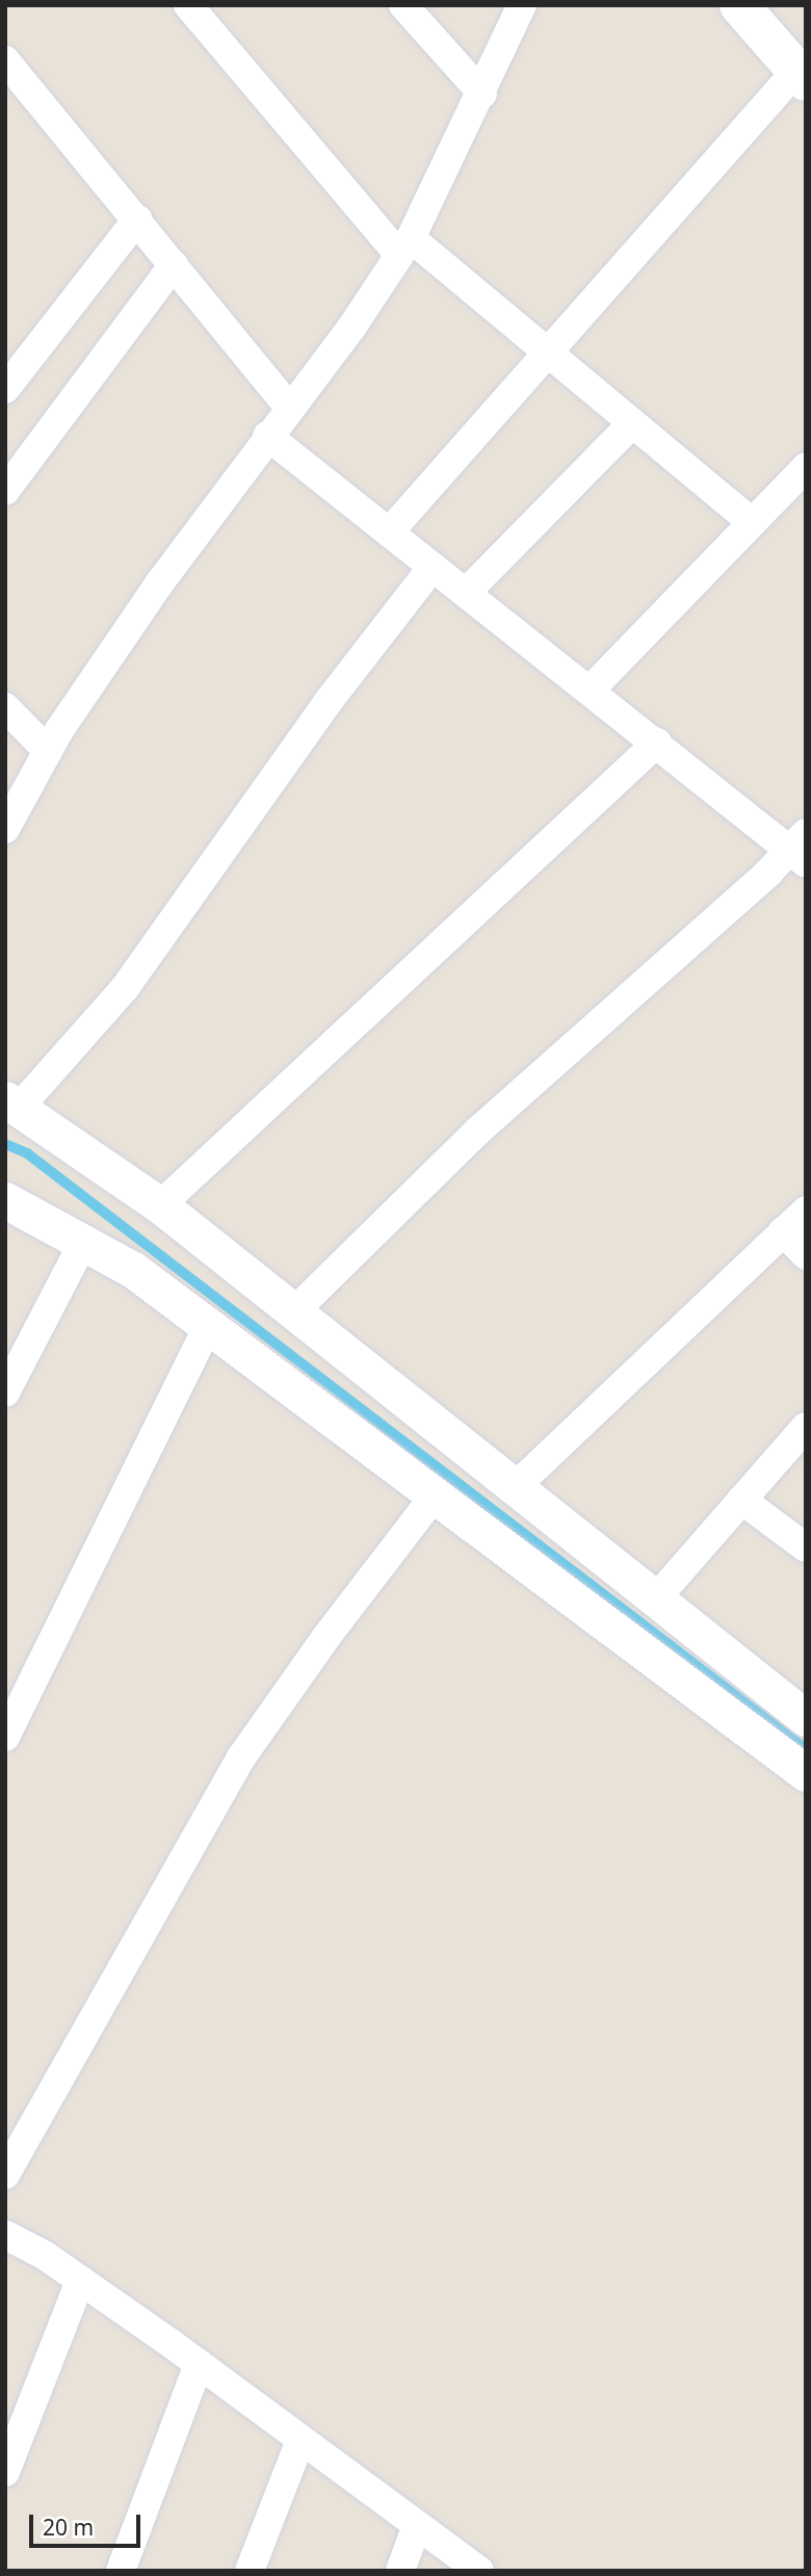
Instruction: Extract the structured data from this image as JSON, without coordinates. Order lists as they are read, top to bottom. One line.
{"scale_bar":"20 m"}
